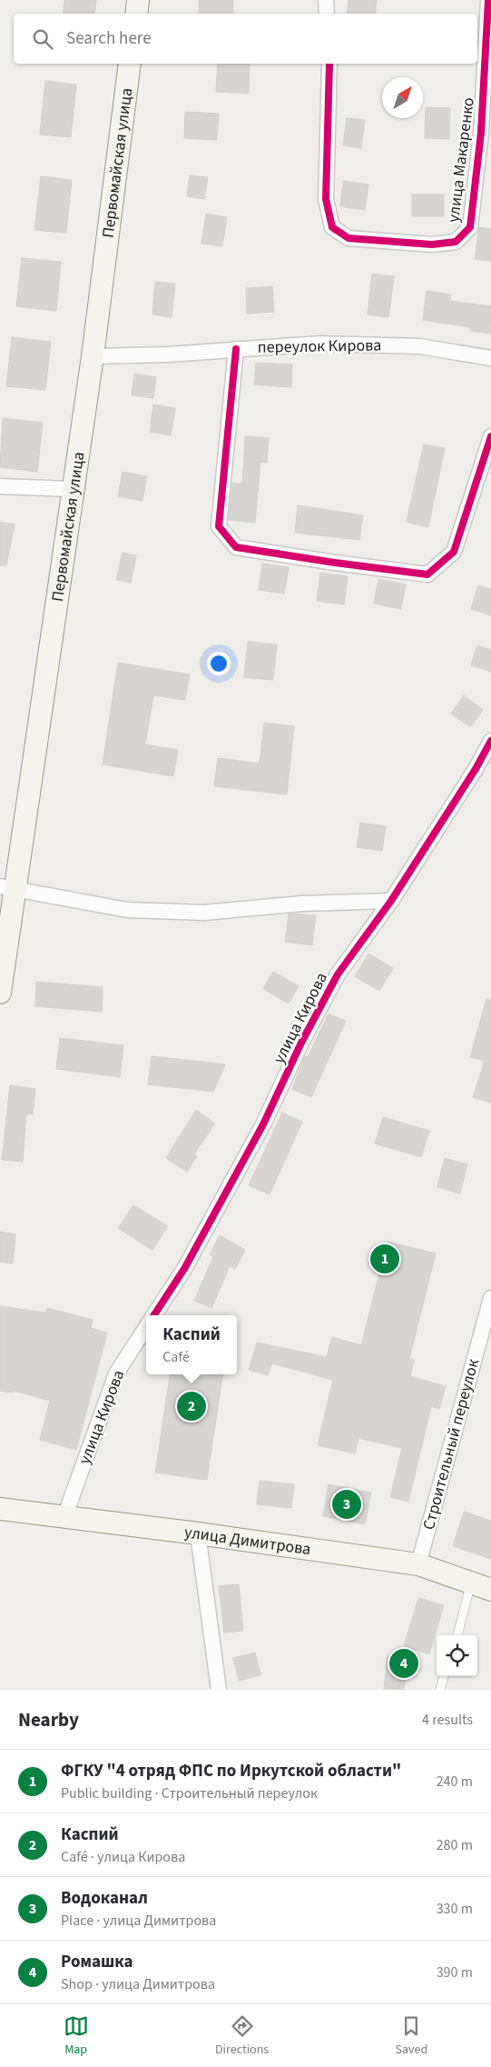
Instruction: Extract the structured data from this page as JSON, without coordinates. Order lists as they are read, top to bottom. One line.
{"streets":{"main road":["Первомайская улица","улица Димитрова"],"street":["улица Макаренко","переулок Кирова","улица Кирова","Строительный переулок"]},"crossings":[["Первомайская улица","переулок Кирова"],["улица Кирова","улица Димитрова"],["Строительный переулок","улица Димитрова"]],"north":"top right","page":{"search":"Search here","pins":["1","2","3","4"],"popup":["Каспий","Café"],"heading":["Nearby","4 results"],"list":[{"mark":"1","name":"ФГКУ \"4 отряд ФПС по Иркутской области\"","note":"Public building · Строительный переулок","value":"240 m"},{"mark":"2","name":"Каспий","note":"Café · улица Кирова","value":"280 m"},{"mark":"3","name":"Водоканал","note":"Place · улица Димитрова","value":"330 m"},{"mark":"4","name":"Ромашка","note":"Shop · улица Димитрова","value":"390 m"}],"nav":["Map","Directions","Saved"]}}
